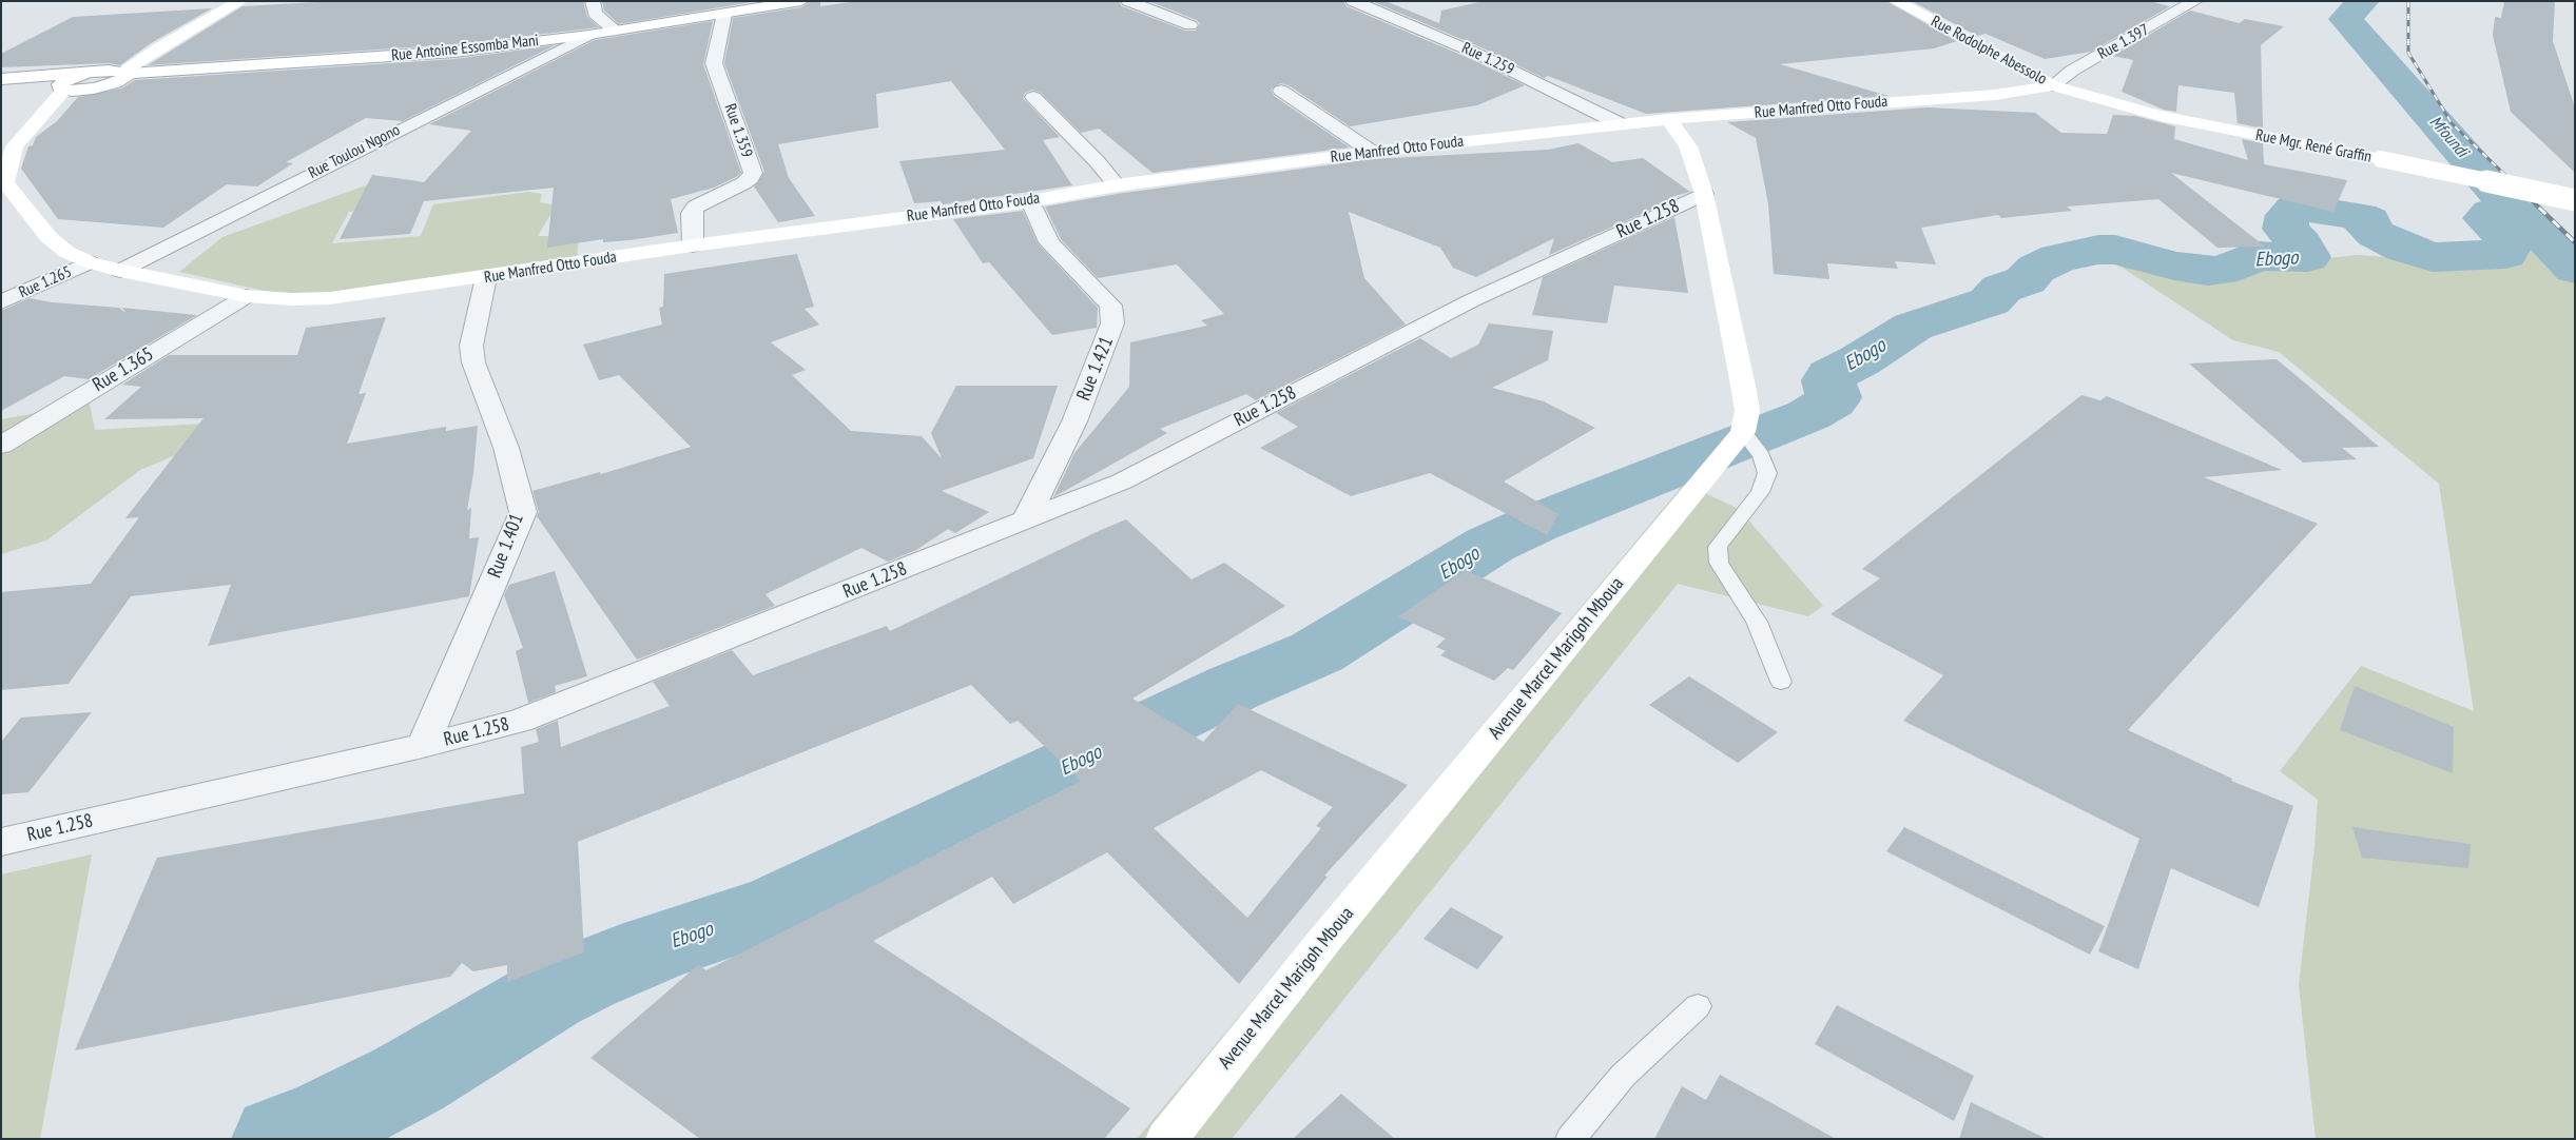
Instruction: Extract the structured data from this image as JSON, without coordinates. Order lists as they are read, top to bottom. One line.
{"streets":{"street":["Rue 1.397","Rue Antoine Essomba Mani","Rue Rodolphe Abessolo","Rue 1.259","Rue Manfred Otto Fouda","Rue 1.359","Rue Mgr. René Graffin","Rue Toulou Ngono","Rue 1.258","Rue 1.265","Rue 1.421","Rue 1.365","Rue 1.401","Avenue Marcel Marigoh Mboua"]},"crossings":[["Rue 1.397","Rue Rodolphe Abessolo"],["Rue 1.397","Rue Manfred Otto Fouda"],["Rue 1.397","Rue Mgr. René Graffin"],["Rue Antoine Essomba Mani","Rue 1.359"],["Rue Antoine Essomba Mani","Rue Toulou Ngono"],["Rue Rodolphe Abessolo","Rue Manfred Otto Fouda"],["Rue Rodolphe Abessolo","Rue Mgr. René Graffin"],["Rue 1.259","Rue Manfred Otto Fouda"],["Rue Manfred Otto Fouda","Rue 1.359"],["Rue Manfred Otto Fouda","Rue Mgr. René Graffin"],["Rue Manfred Otto Fouda","Rue Toulou Ngono"],["Rue Manfred Otto Fouda","Rue 1.265"],["Rue Manfred Otto Fouda","Rue 1.421"],["Rue Manfred Otto Fouda","Rue 1.365"],["Rue Manfred Otto Fouda","Rue 1.401"],["Rue 1.258","Rue 1.421"],["Rue 1.258","Rue 1.401"]],"water":["Mfoundi","Ebogo"]}
